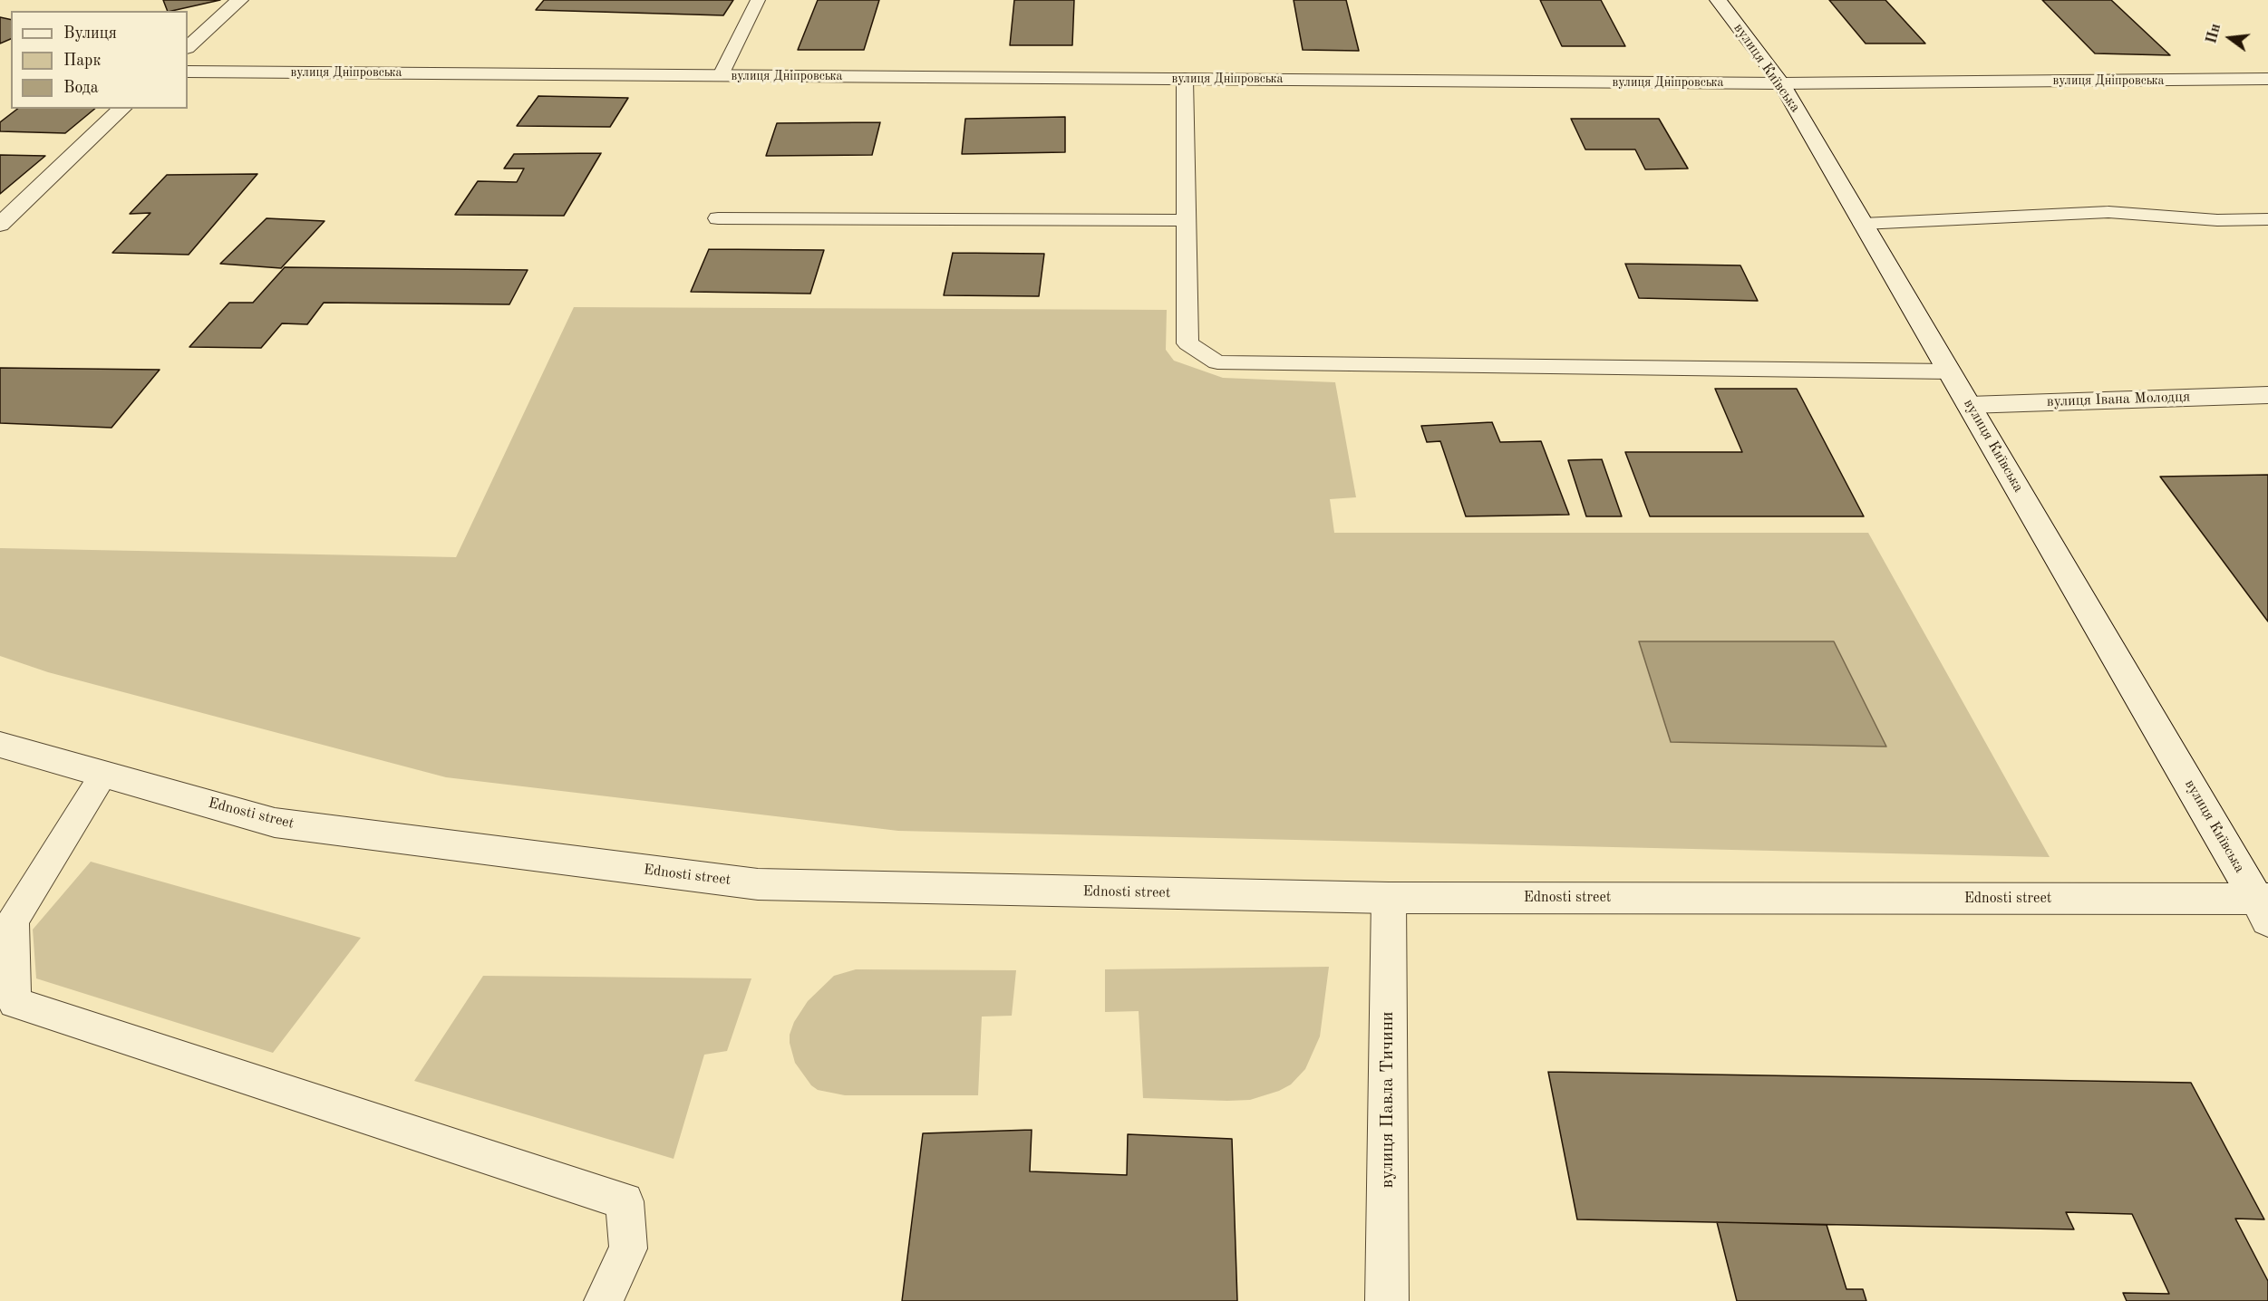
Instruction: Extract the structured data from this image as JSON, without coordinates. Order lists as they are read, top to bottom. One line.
{"streets":{"street":["вулиця Київська","вулиця Дніпровська","вулиця Івана Молодця","Ednosti street","вулиця Павла Тичини"]},"crossings":[["вулиця Київська","вулиця Дніпровська"],["вулиця Київська","вулиця Івана Молодця"],["вулиця Київська","Ednosti street"],["Ednosti street","вулиця Павла Тичини"]],"legend":["Вулиця","Парк","Вода"],"north":"left"}
